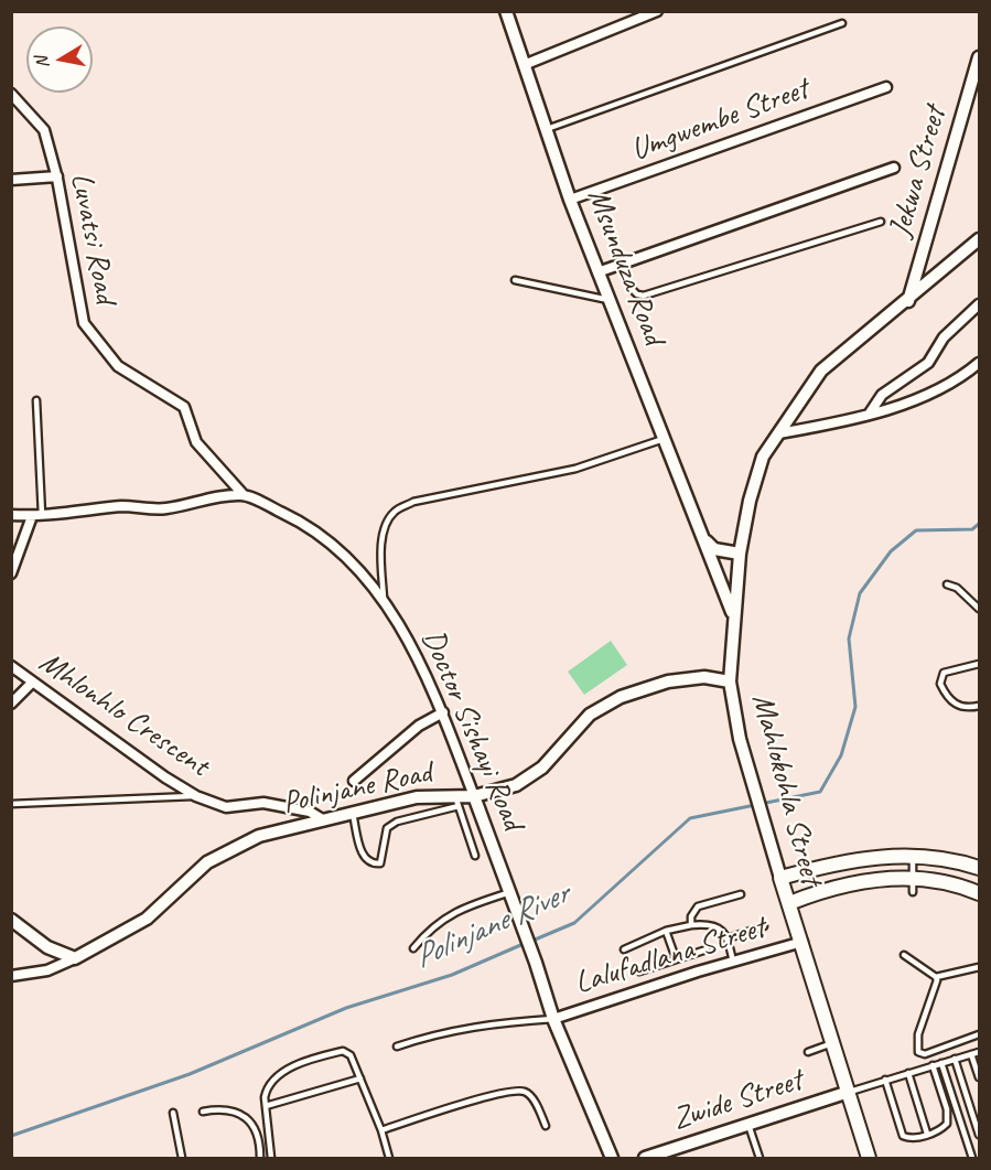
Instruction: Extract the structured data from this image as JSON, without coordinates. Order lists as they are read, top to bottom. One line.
{"streets":{"main road":["Mahlokohla Street"],"street":["Umgwembe Street","Jekwa Street","Luvatsi Road","Msunduza Road","Mhlonhlo Crescent","Doctor Sishayi Road","Polinjane Road","Lalufadlana Street","Zwide Street"]},"crossings":[["Umgwembe Street","Msunduza Road"],["Jekwa Street","Mahlokohla Street"],["Luvatsi Road","Doctor Sishayi Road"],["Msunduza Road","Mahlokohla Street"],["Mhlonhlo Crescent","Polinjane Road"],["Doctor Sishayi Road","Polinjane Road"],["Doctor Sishayi Road","Lalufadlana Street"],["Polinjane Road","Mahlokohla Street"],["Mahlokohla Street","Lalufadlana Street"],["Mahlokohla Street","Zwide Street"]],"water":["Polinjane River"],"north":"left"}
